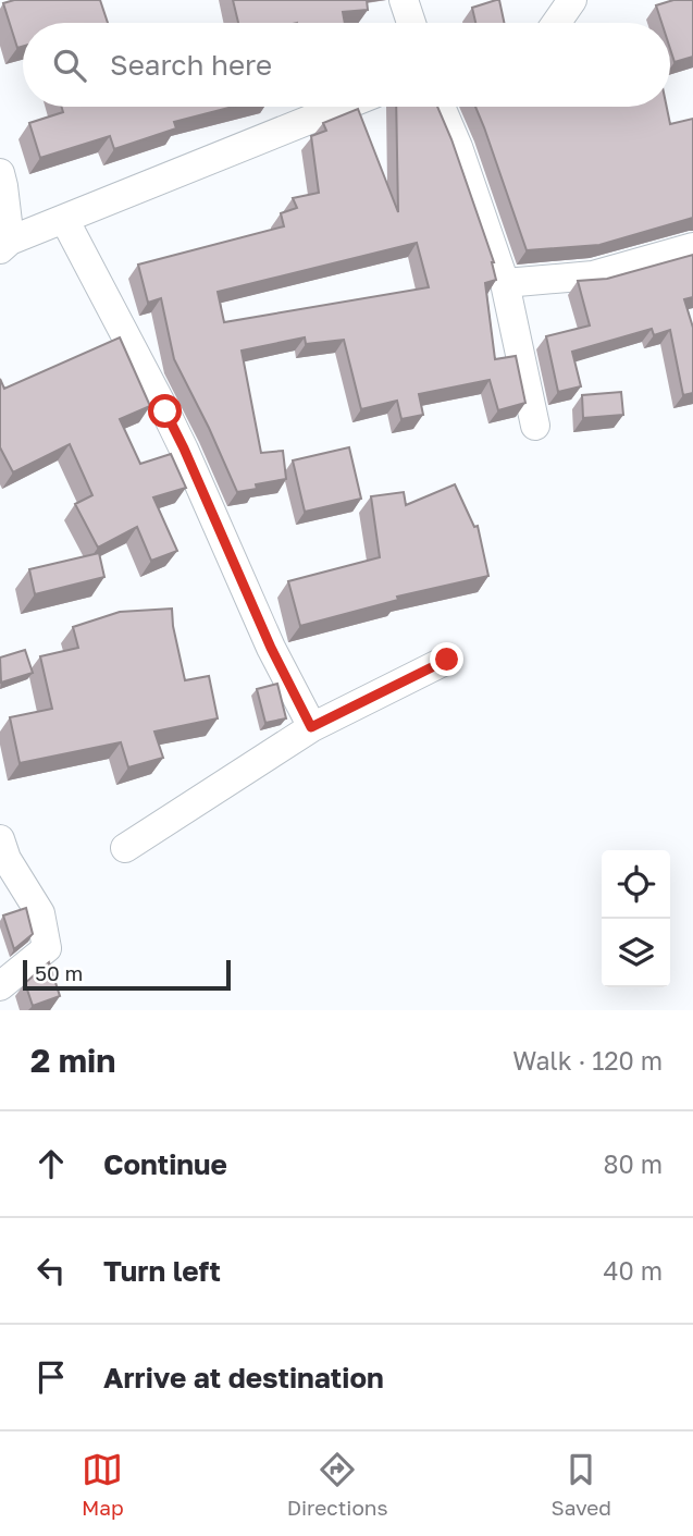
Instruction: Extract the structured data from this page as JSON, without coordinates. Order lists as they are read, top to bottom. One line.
{"scale_bar":"50 m","page":{"search":"Search here","scale":"50 m","heading":["2 min","Walk · 120 m"],"list":[["Continue","80 m"],["Turn left","40 m"],"Arrive at destination"],"nav":["Map","Directions","Saved"]}}
